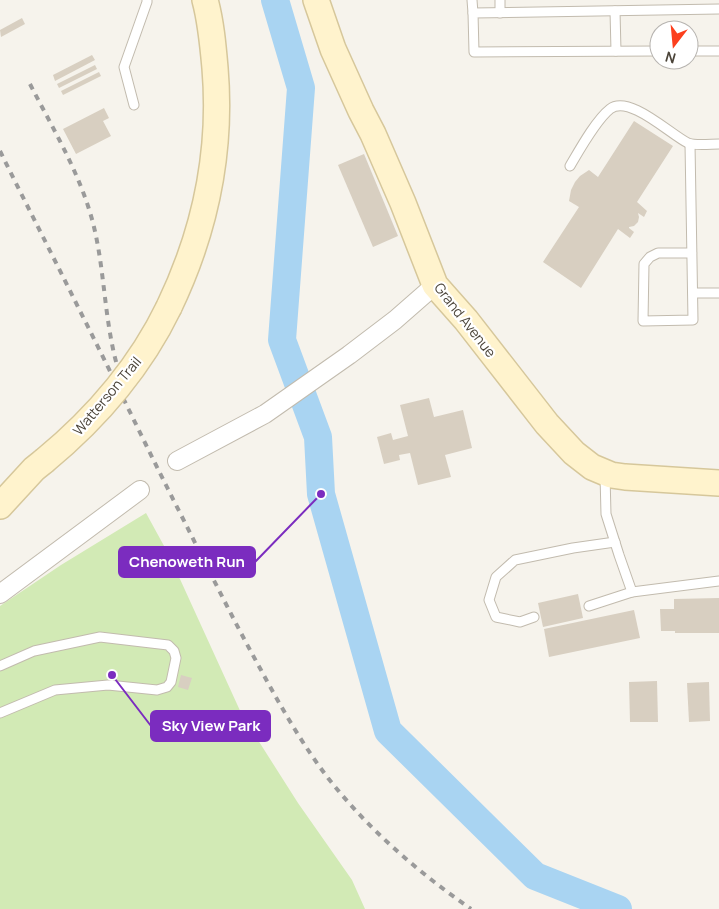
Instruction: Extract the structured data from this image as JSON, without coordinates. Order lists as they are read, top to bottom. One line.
{"streets":{"street":["Grand Avenue","Watterson Trail"]},"places":["Chenoweth Run","Sky View Park"],"north":"bottom"}
